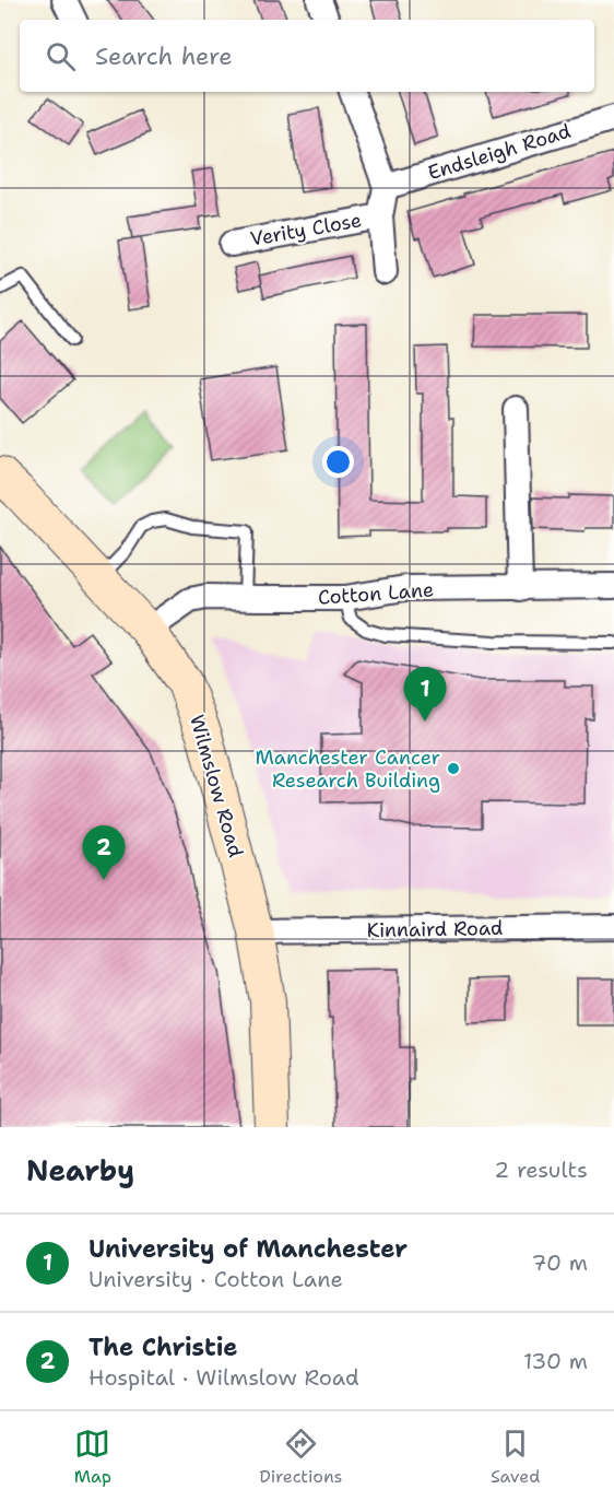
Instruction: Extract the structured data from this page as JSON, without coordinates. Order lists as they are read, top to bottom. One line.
{"streets":{"main road":["Wilmslow Road"],"street":["Endsleigh Road","Verity Close","Cotton Lane","Kinnaird Road"]},"crossings":[["Cotton Lane","Wilmslow Road"],["Wilmslow Road","Kinnaird Road"]],"places":["Manchester Cancer Research Building"],"page":{"search":"Search here","pins":["1","2"],"heading":["Nearby","2 results"],"list":[{"mark":"1","name":"University of Manchester","note":"University · Cotton Lane","value":"70 m"},{"mark":"2","name":"The Christie","note":"Hospital · Wilmslow Road","value":"130 m"}],"nav":["Map","Directions","Saved"]}}
